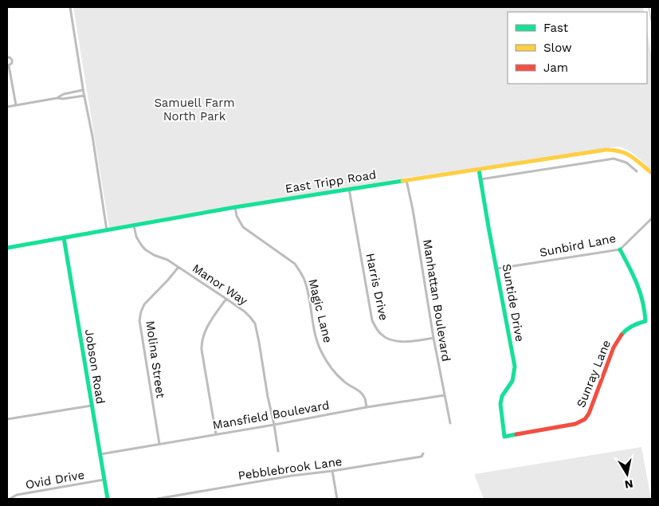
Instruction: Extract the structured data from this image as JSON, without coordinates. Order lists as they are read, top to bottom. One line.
{"streets":{"street":["East Tripp Road","Sunbird Lane","Manor Way","Harris Drive","Manhattan Boulevard","Suntide Drive","Magic Lane","Molina Street","Jobson Road","Sunray Lane","Mansfield Boulevard","Pebblebrook Lane","Ovid Drive"]},"crossings":[["East Tripp Road","Manor Way"],["East Tripp Road","Harris Drive"],["East Tripp Road","Manhattan Boulevard"],["East Tripp Road","Suntide Drive"],["East Tripp Road","Magic Lane"],["East Tripp Road","Jobson Road"],["Sunbird Lane","Suntide Drive"],["Sunbird Lane","Sunray Lane"],["Manor Way","Molina Street"],["Manor Way","Mansfield Boulevard"],["Harris Drive","Manhattan Boulevard"],["Manhattan Boulevard","Mansfield Boulevard"],["Suntide Drive","Sunray Lane"],["Magic Lane","Mansfield Boulevard"],["Molina Street","Mansfield Boulevard"],["Jobson Road","Mansfield Boulevard"],["Jobson Road","Ovid Drive"]],"parks":["Samuell Farm North Park"],"legend":["Fast","Slow","Jam"],"north":"bottom"}
